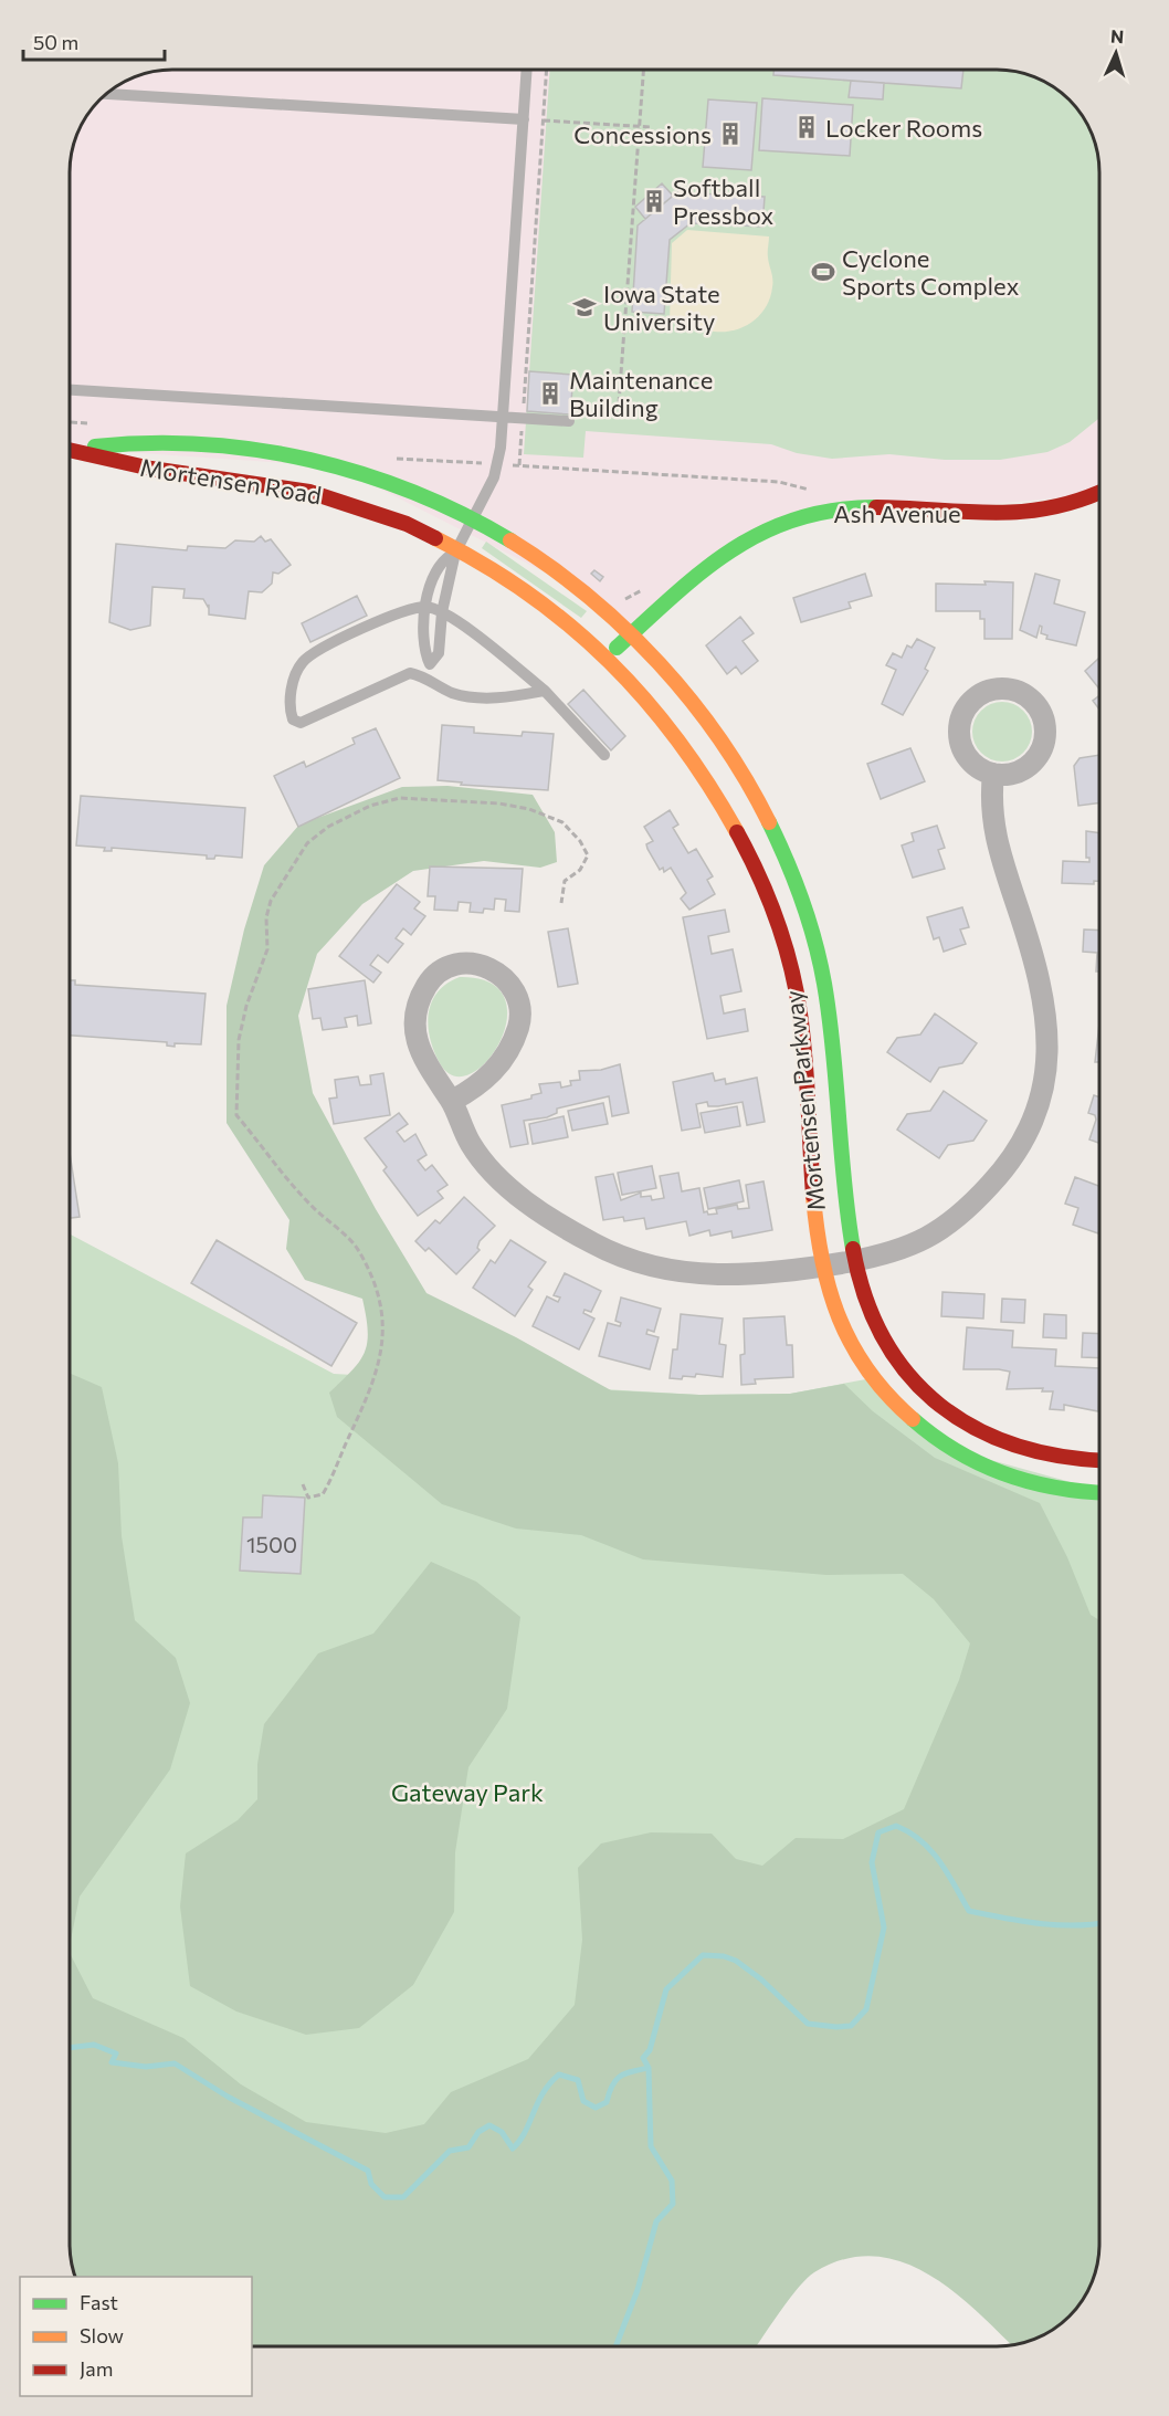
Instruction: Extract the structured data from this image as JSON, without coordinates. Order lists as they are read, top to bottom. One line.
{"streets":{"street":["Mortensen Road","Ash Avenue","Mortensen Parkway"]},"crossings":[["Mortensen Road","Mortensen Parkway"],["Ash Avenue","Mortensen Parkway"]],"parks":["Gateway Park"],"places":{"building":["Locker Rooms","Concessions","Softball Pressbox","Maintenance Building"],"sports":["Cyclone Sports Complex"],"school or university":["Iowa State University"]},"house_numbers":["1500"],"legend":["Fast","Slow","Jam"],"scale_bar":"50 m","north":"top"}
